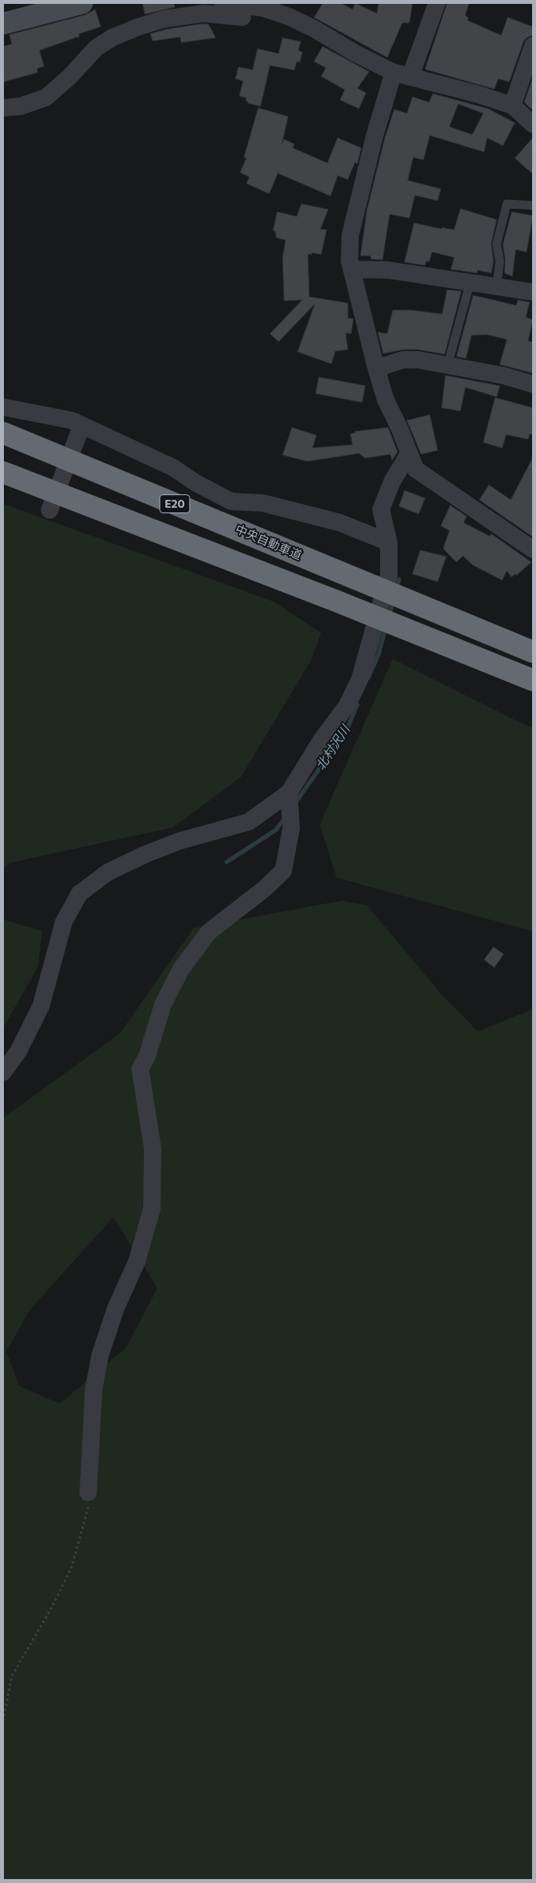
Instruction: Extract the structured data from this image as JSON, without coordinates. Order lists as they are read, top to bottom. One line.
{"streets":{"highway":["E20","中央自動車道"]},"water":["北村沢川"]}
